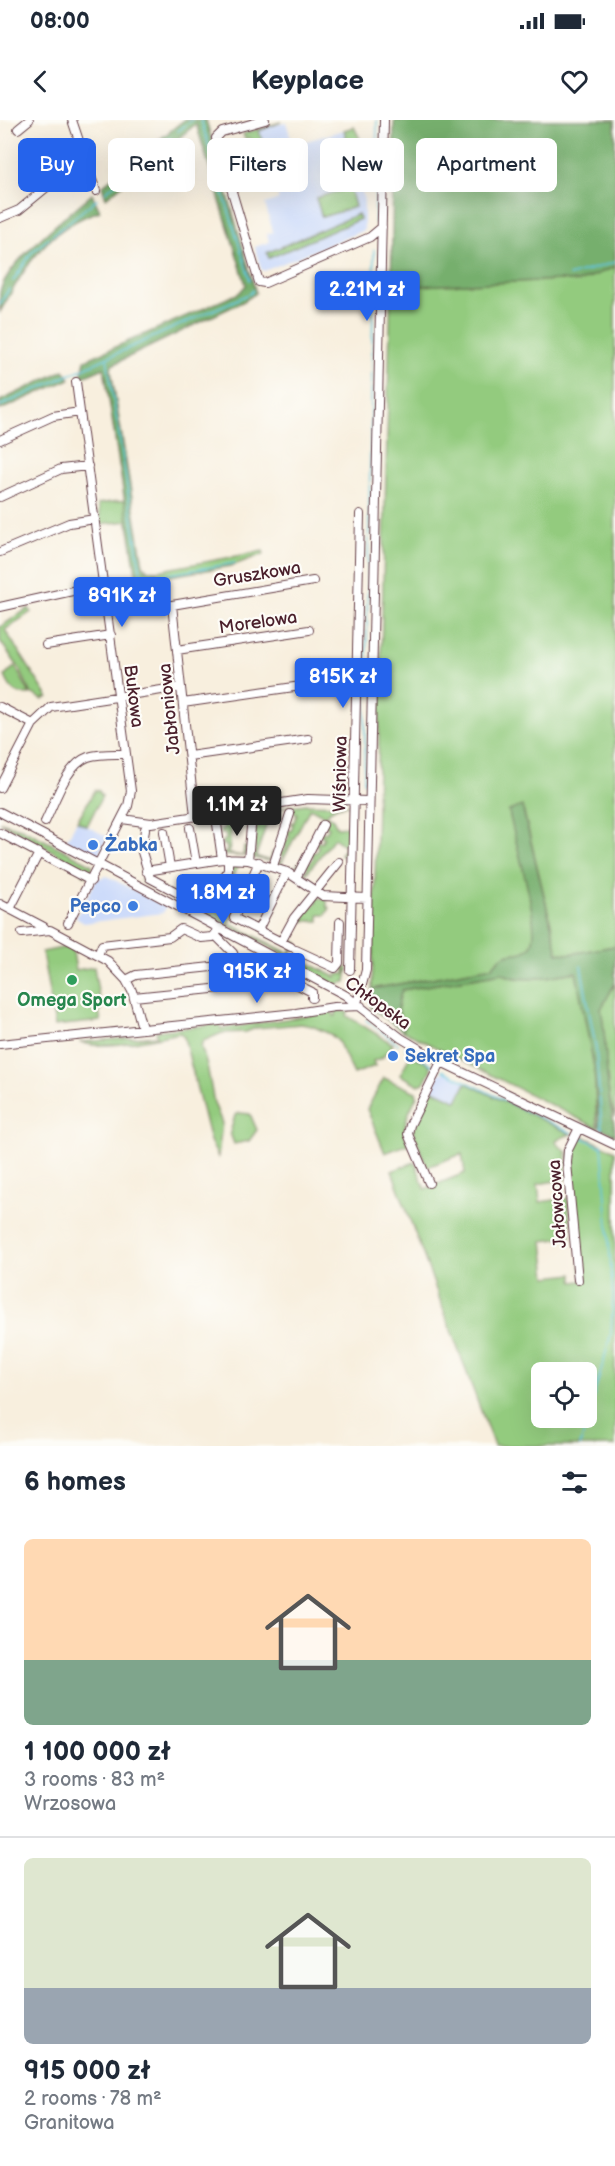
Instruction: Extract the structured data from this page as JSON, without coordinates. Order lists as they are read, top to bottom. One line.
{"streets":{"street":["Gruszkowa","Morelowa","Bukowa","Jabłoniowa","Wiśniowa","Chłopska","Jałowcowa"]},"crossings":[["Gruszkowa","Jabłoniowa"],["Morelowa","Jabłoniowa"],["Bukowa","Chłopska"],["Chłopska","Jałowcowa"]],"places":["Żabka","Pepco","Omega Sport","Sekret Spa"],"page":{"status":"08:00","header":"Keyplace","chip":["Buy","Rent","Filters","New","Apartment"],"price":["2.21M zł","891K zł","815K zł","1.1M zł","1.8M zł","915K zł"],"heading":"6 homes","list":[{"name":"1 100 000 zł","note":"3 rooms · 83 m² · Wrzosowa"},{"name":"915 000 zł","note":"2 rooms · 78 m² · Granitowa"}]}}
